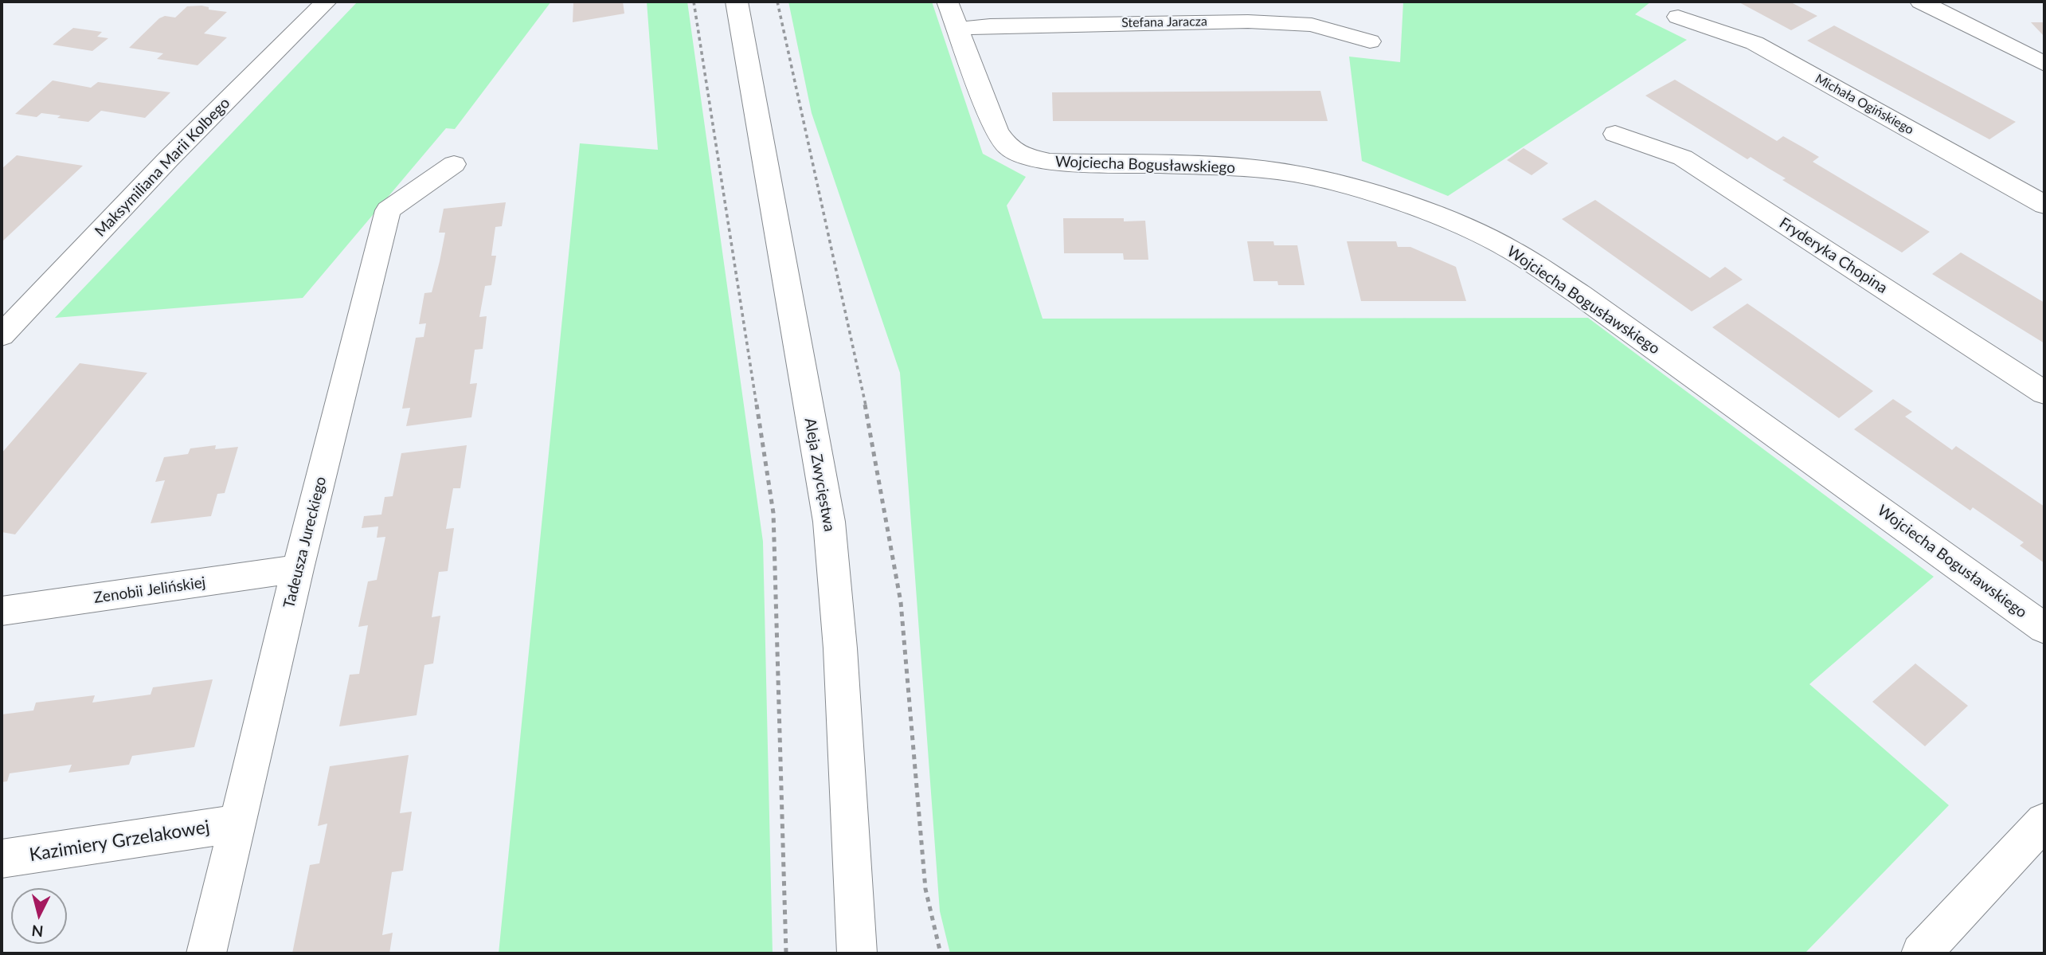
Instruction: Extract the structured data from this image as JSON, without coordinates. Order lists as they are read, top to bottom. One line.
{"streets":{"street":["Stefana Jaracza","Michała Ogińskiego","Wojciecha Bogusławskiego","Maksymiliana Marii Kolbego","Fryderyka Chopina","Aleja Zwycięstwa","Tadeusza Jureckiego","Zenobii Jelińskiej","Kazimiery Grzelakowej"]},"crossings":[["Stefana Jaracza","Wojciecha Bogusławskiego"],["Tadeusza Jureckiego","Zenobii Jelińskiej"],["Tadeusza Jureckiego","Kazimiery Grzelakowej"]],"north":"bottom"}
